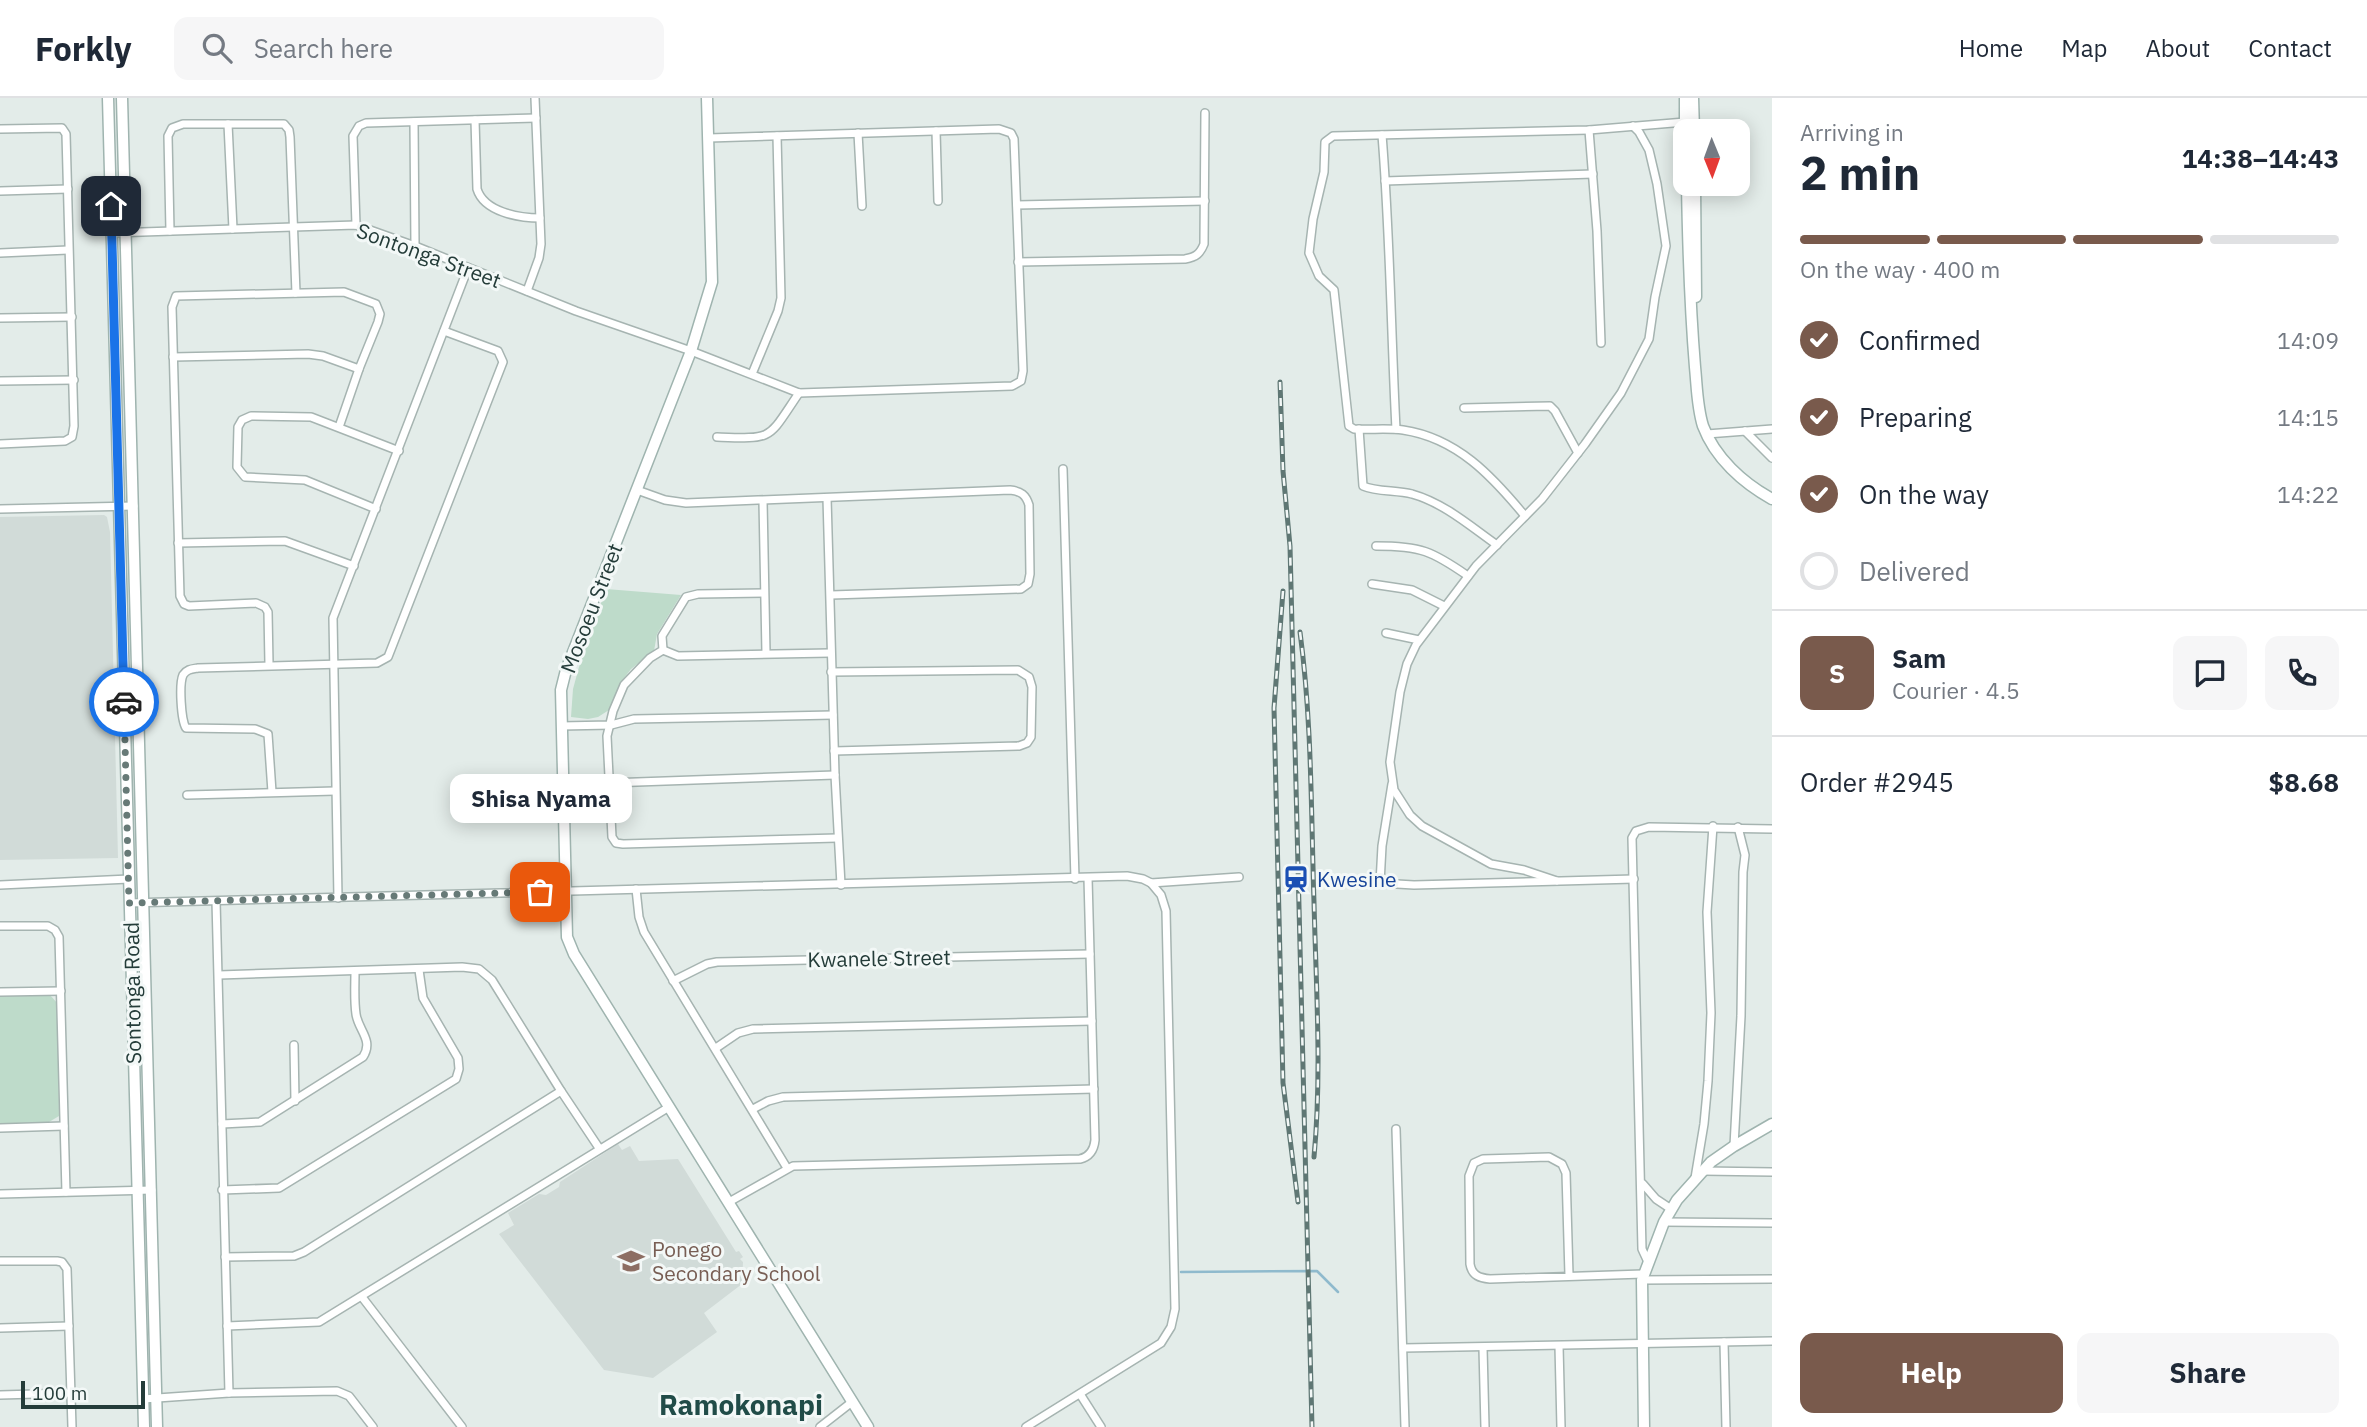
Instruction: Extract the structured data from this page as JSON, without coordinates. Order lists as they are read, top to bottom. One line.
{"streets":{"main road":["Mosoeu Street","Sontonga Road"],"street":["Sontonga Street","Kwanele Street"]},"crossings":[["Sontonga Street","Mosoeu Street"],["Sontonga Street","Sontonga Road"]],"districts":["Ramokonapi"],"places":{"station":["Kwesine"],"other":["Shisa Nyama"],"school or university":["Ponego Secondary School"]},"scale_bar":"100 m","north":"bottom","page":{"header":"Forkly","search":"Search here","nav":["Home","Map","About","Contact"],"heading":["2 min","Arriving in","14:38–14:43"],"panel":["Sam","Courier · 4.5","Order #2945","$8.68"],"bar":"On the way · 400 m","list":[["Confirmed","14:09"],["Preparing","14:15"],["On the way","14:22"],"Delivered"],"round":"S","bubble":"Shisa Nyama","buttons":["Help","Share"],"scale":"100 m"}}
